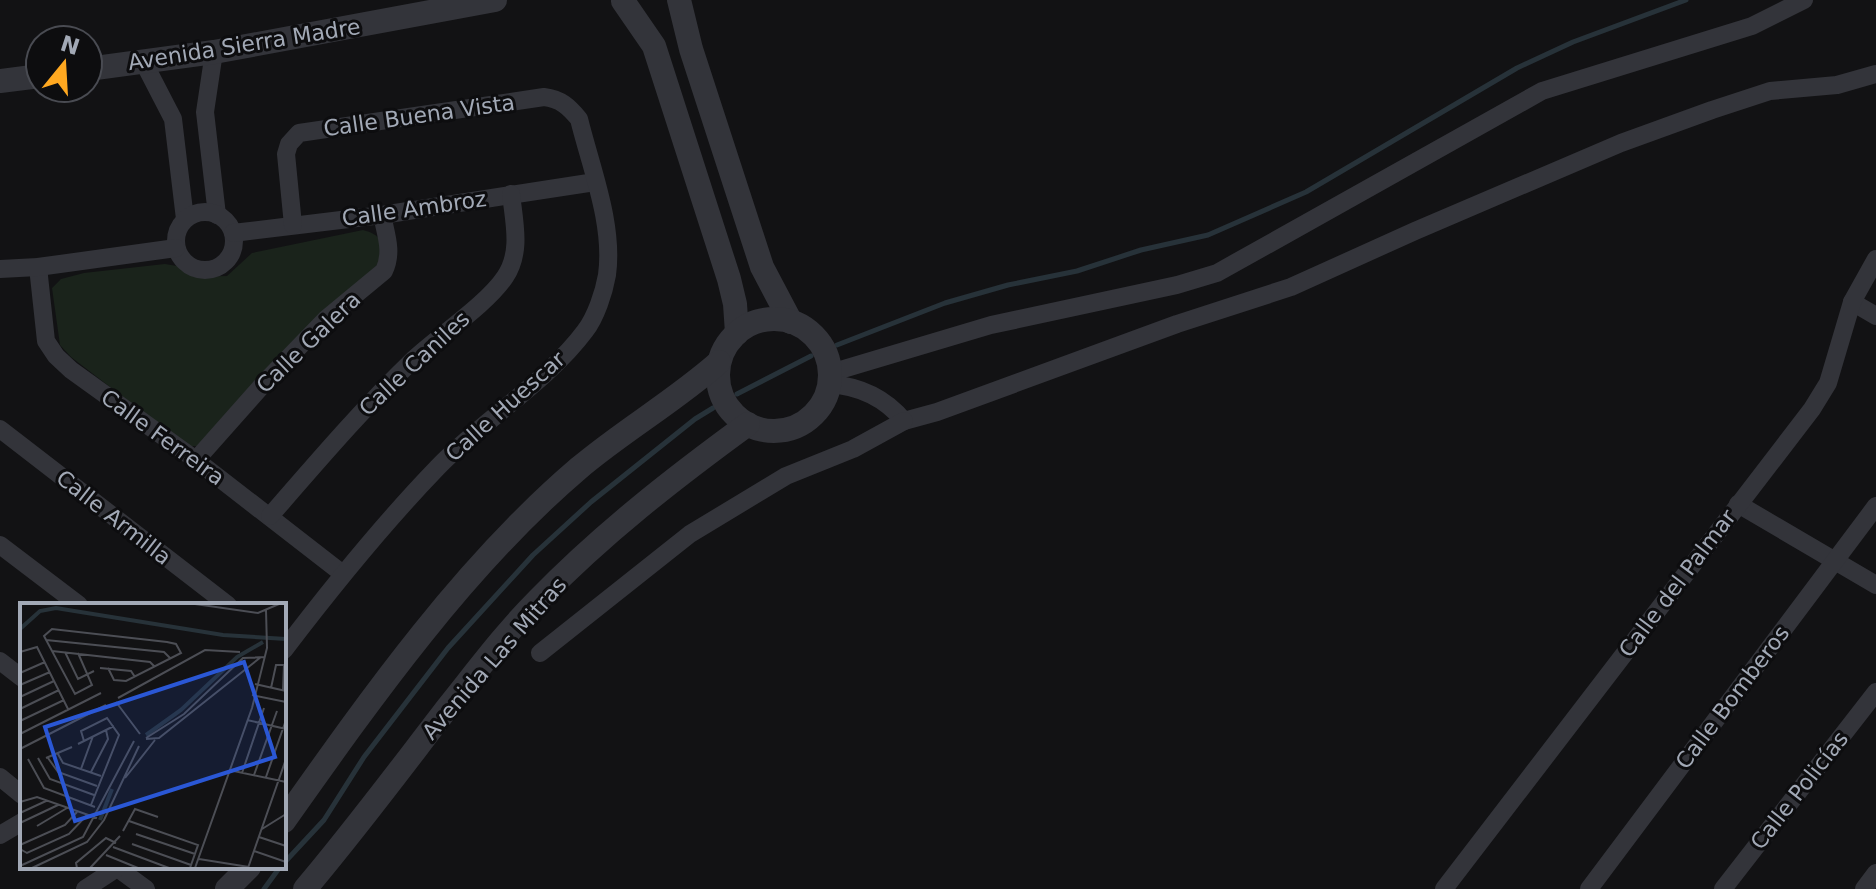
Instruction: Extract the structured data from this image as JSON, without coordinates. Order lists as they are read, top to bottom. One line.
{"streets":{"street":["Avenida Sierra Madre","Calle Buena Vista","Calle Ambroz","Calle Galera","Calle Caniles","Calle Huescar","Calle Ferreira","Calle Armilla","Calle del Palmar","Avenida Las Mitras","Calle Bomberos","Calle Policías"]},"crossings":[["Calle Buena Vista","Calle Ambroz"],["Calle Buena Vista","Calle Huescar"],["Calle Ambroz","Calle Galera"],["Calle Ambroz","Calle Caniles"],["Calle Ambroz","Calle Huescar"],["Calle Galera","Calle Ferreira"],["Calle Caniles","Calle Ferreira"],["Calle Huescar","Calle Ferreira"]],"north":"top"}
